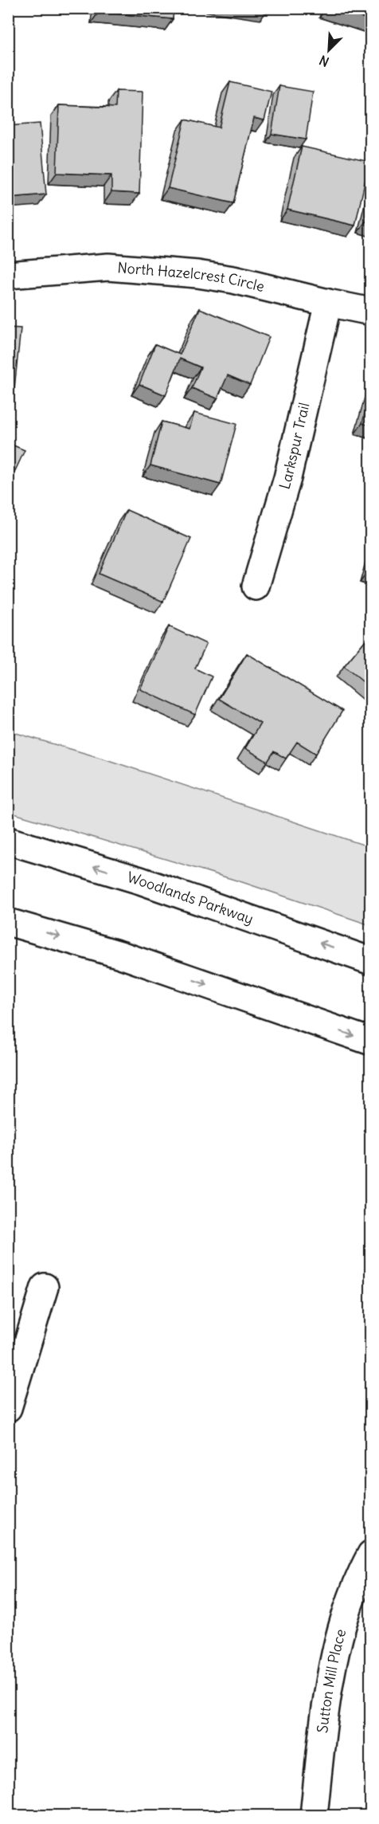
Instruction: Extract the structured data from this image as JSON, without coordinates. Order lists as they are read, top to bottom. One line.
{"streets":{"street":["North Hazelcrest Circle","Larkspur Trail","Woodlands Parkway","Sutton Mill Place"]},"crossings":[["North Hazelcrest Circle","Larkspur Trail"]],"north":"bottom left"}
